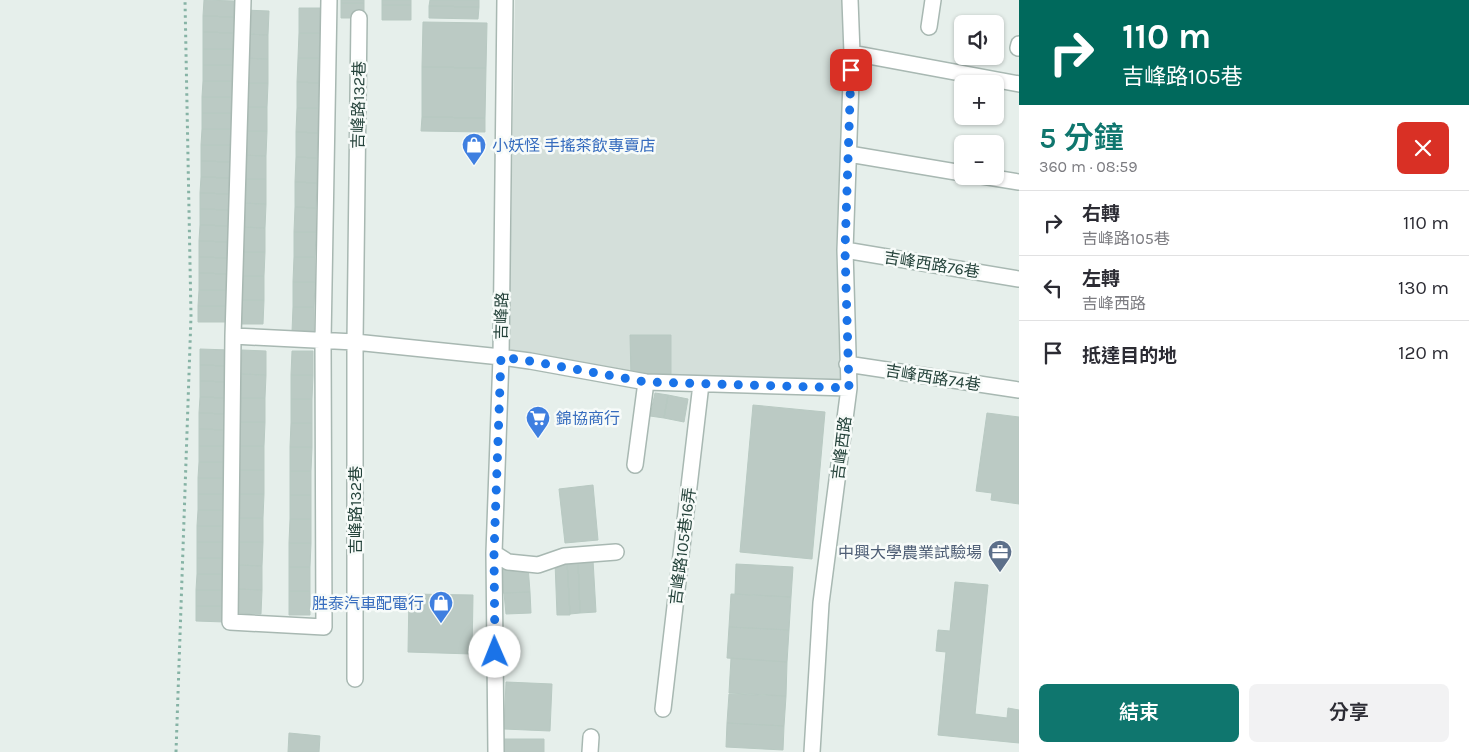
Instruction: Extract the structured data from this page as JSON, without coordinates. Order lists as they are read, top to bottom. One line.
{"streets":{"street":["吉峰路132巷","吉峰西路76巷","吉峰路","吉峰西路74巷","吉峰西路","吉峰路105巷16弄"]},"crossings":[["吉峰西路76巷","吉峰西路"],["吉峰西路74巷","吉峰西路"]],"places":{"shop":["小妖怪 手搖茶飲專賣店","胜泰汽車配電行"],"supermarket":["錦協商行"],"office":["中興大學農業試驗場"]},"page":{"turn":["110 m","吉峰路105巷"],"map_buttons":["+","−"],"heading":["5 分鐘","360 m · 08:59"],"list":[{"name":"右轉","note":"吉峰路105巷","value":"110 m"},{"name":"左轉","note":"吉峰西路","value":"130 m"},{"name":"抵達目的地","value":"120 m"}],"buttons":["結束","分享"]}}
